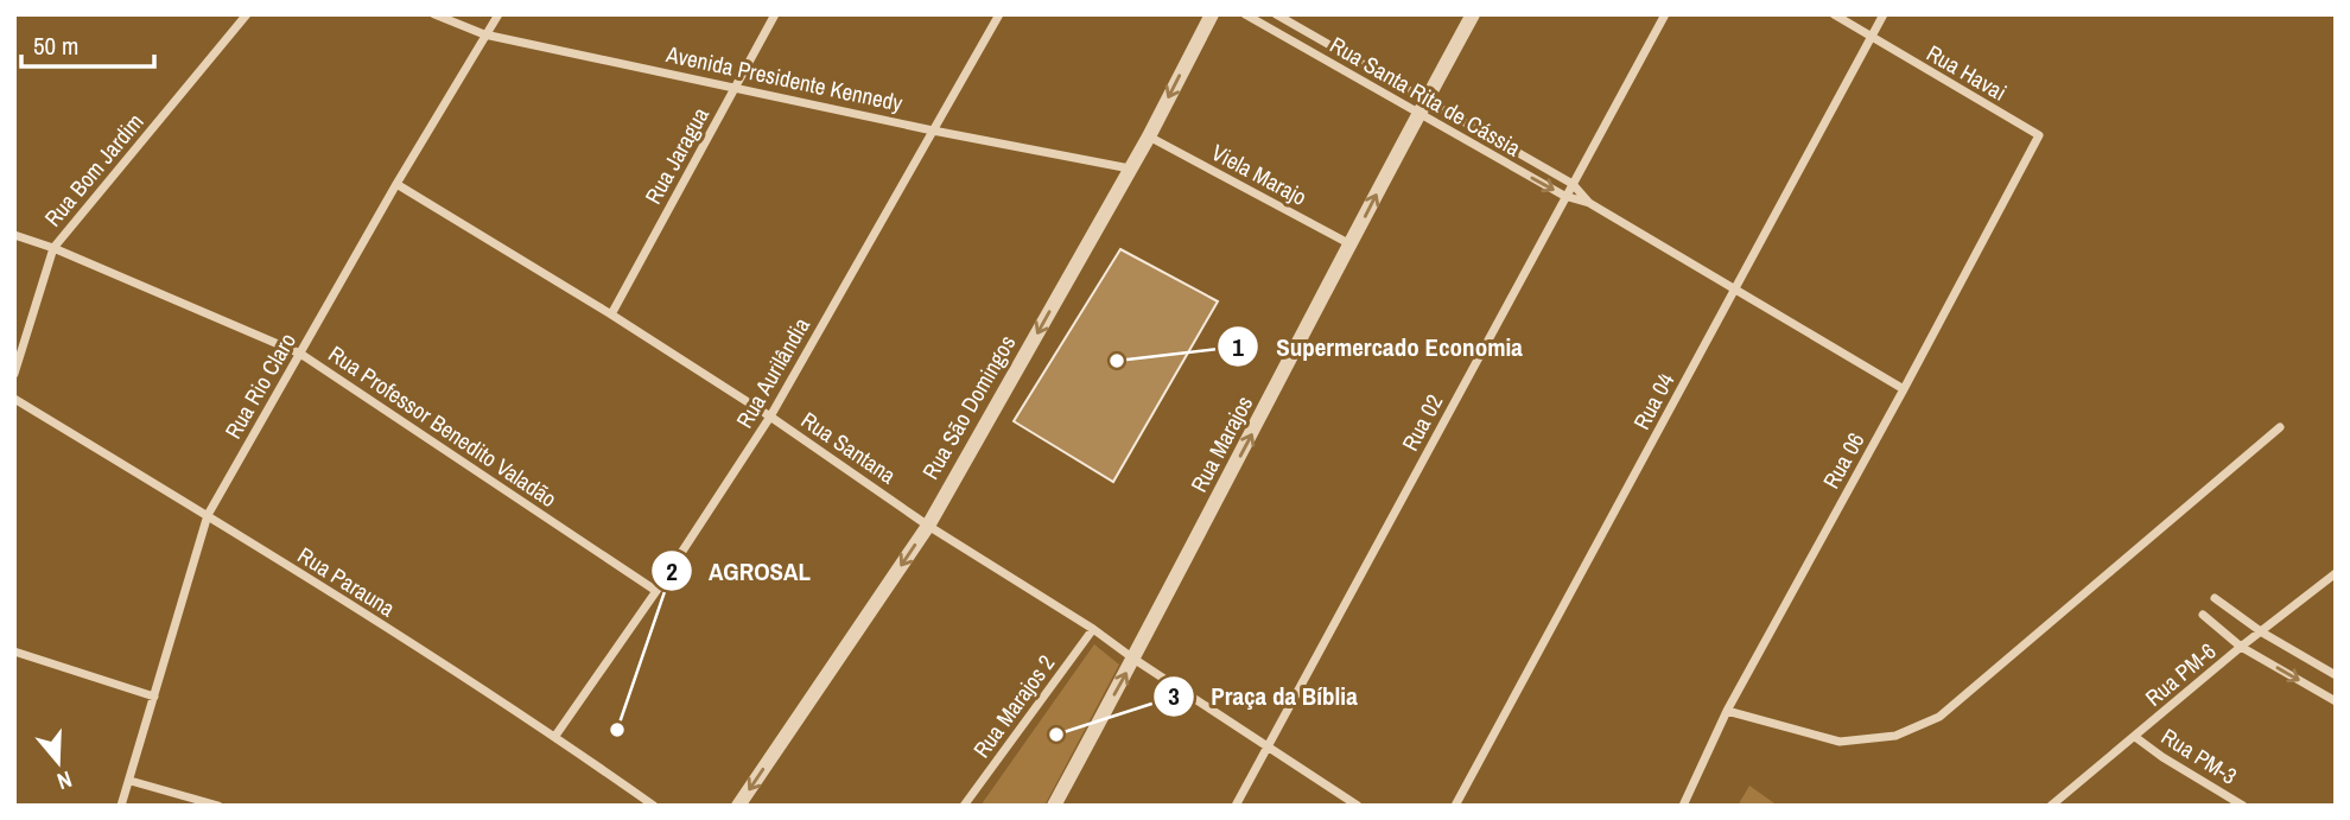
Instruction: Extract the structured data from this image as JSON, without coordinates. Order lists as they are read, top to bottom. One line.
{"streets":{"street":["Rua Havai","Avenida Presidente Kennedy","Rua Santa Rita de Cássia","Rua Jaragua","Rua Bom Jardim","Viela Marajo","Rua Aurilândia","Rua Rio Claro","Rua 04","Rua São Domingos","Rua 02","Rua Professor Benedito Valadão","Rua Marajos","Rua Santana","Rua 06","Rua Parauna","Rua PM-6","Rua Marajos 2","Rua PM-3"]},"crossings":[["Rua Havai","Rua 04"],["Rua Havai","Rua 06"],["Avenida Presidente Kennedy","Rua Jaragua"],["Avenida Presidente Kennedy","Rua Aurilândia"],["Avenida Presidente Kennedy","Rua Rio Claro"],["Avenida Presidente Kennedy","Rua São Domingos"],["Rua Santa Rita de Cássia","Rua 04"],["Rua Santa Rita de Cássia","Rua 02"],["Rua Santa Rita de Cássia","Rua Marajos"],["Rua Santa Rita de Cássia","Rua 06"],["Rua Jaragua","Rua Santana"],["Rua Bom Jardim","Rua Professor Benedito Valadão"],["Viela Marajo","Rua São Domingos"],["Viela Marajo","Rua Marajos"],["Rua Aurilândia","Rua Professor Benedito Valadão"],["Rua Aurilândia","Rua Santana"],["Rua Aurilândia","Rua Parauna"],["Rua Rio Claro","Rua Professor Benedito Valadão"],["Rua Rio Claro","Rua Santana"],["Rua Rio Claro","Rua Parauna"],["Rua São Domingos","Rua Santana"],["Rua 02","Rua Santana"],["Rua Marajos","Rua Santana"],["Rua Santana","Rua Marajos 2"],["Rua PM-6","Rua PM-3"]],"one_way":["Rua São Domingos","Rua Marajos"],"places":["Supermercado Economia","AGROSAL","Praça da Bíblia"],"scale_bar":"50 m","north":"bottom"}
